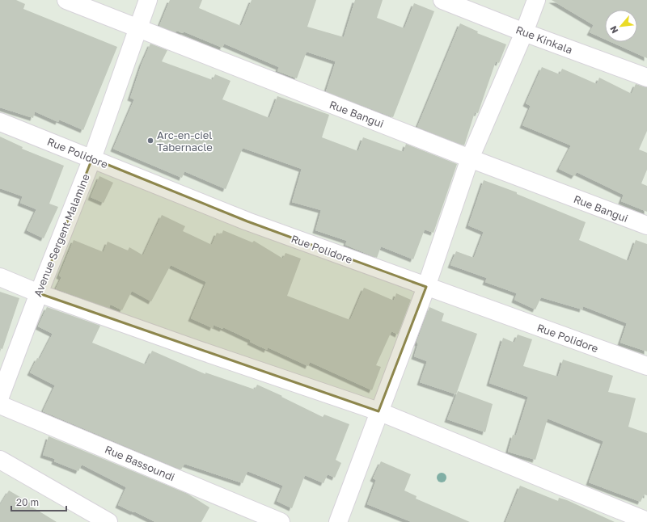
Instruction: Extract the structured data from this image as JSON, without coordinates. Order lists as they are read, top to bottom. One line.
{"streets":{"street":["Rue Kinkala","Rue Bangui","Rue Polidore","Avenue Sergent Malamine","Rue Bassoundi"]},"crossings":[["Rue Bangui","Avenue Sergent Malamine"],["Rue Polidore","Avenue Sergent Malamine"]],"places":["Arc-en-ciel Tabernacle"],"scale_bar":"20 m","north":"bottom left"}
